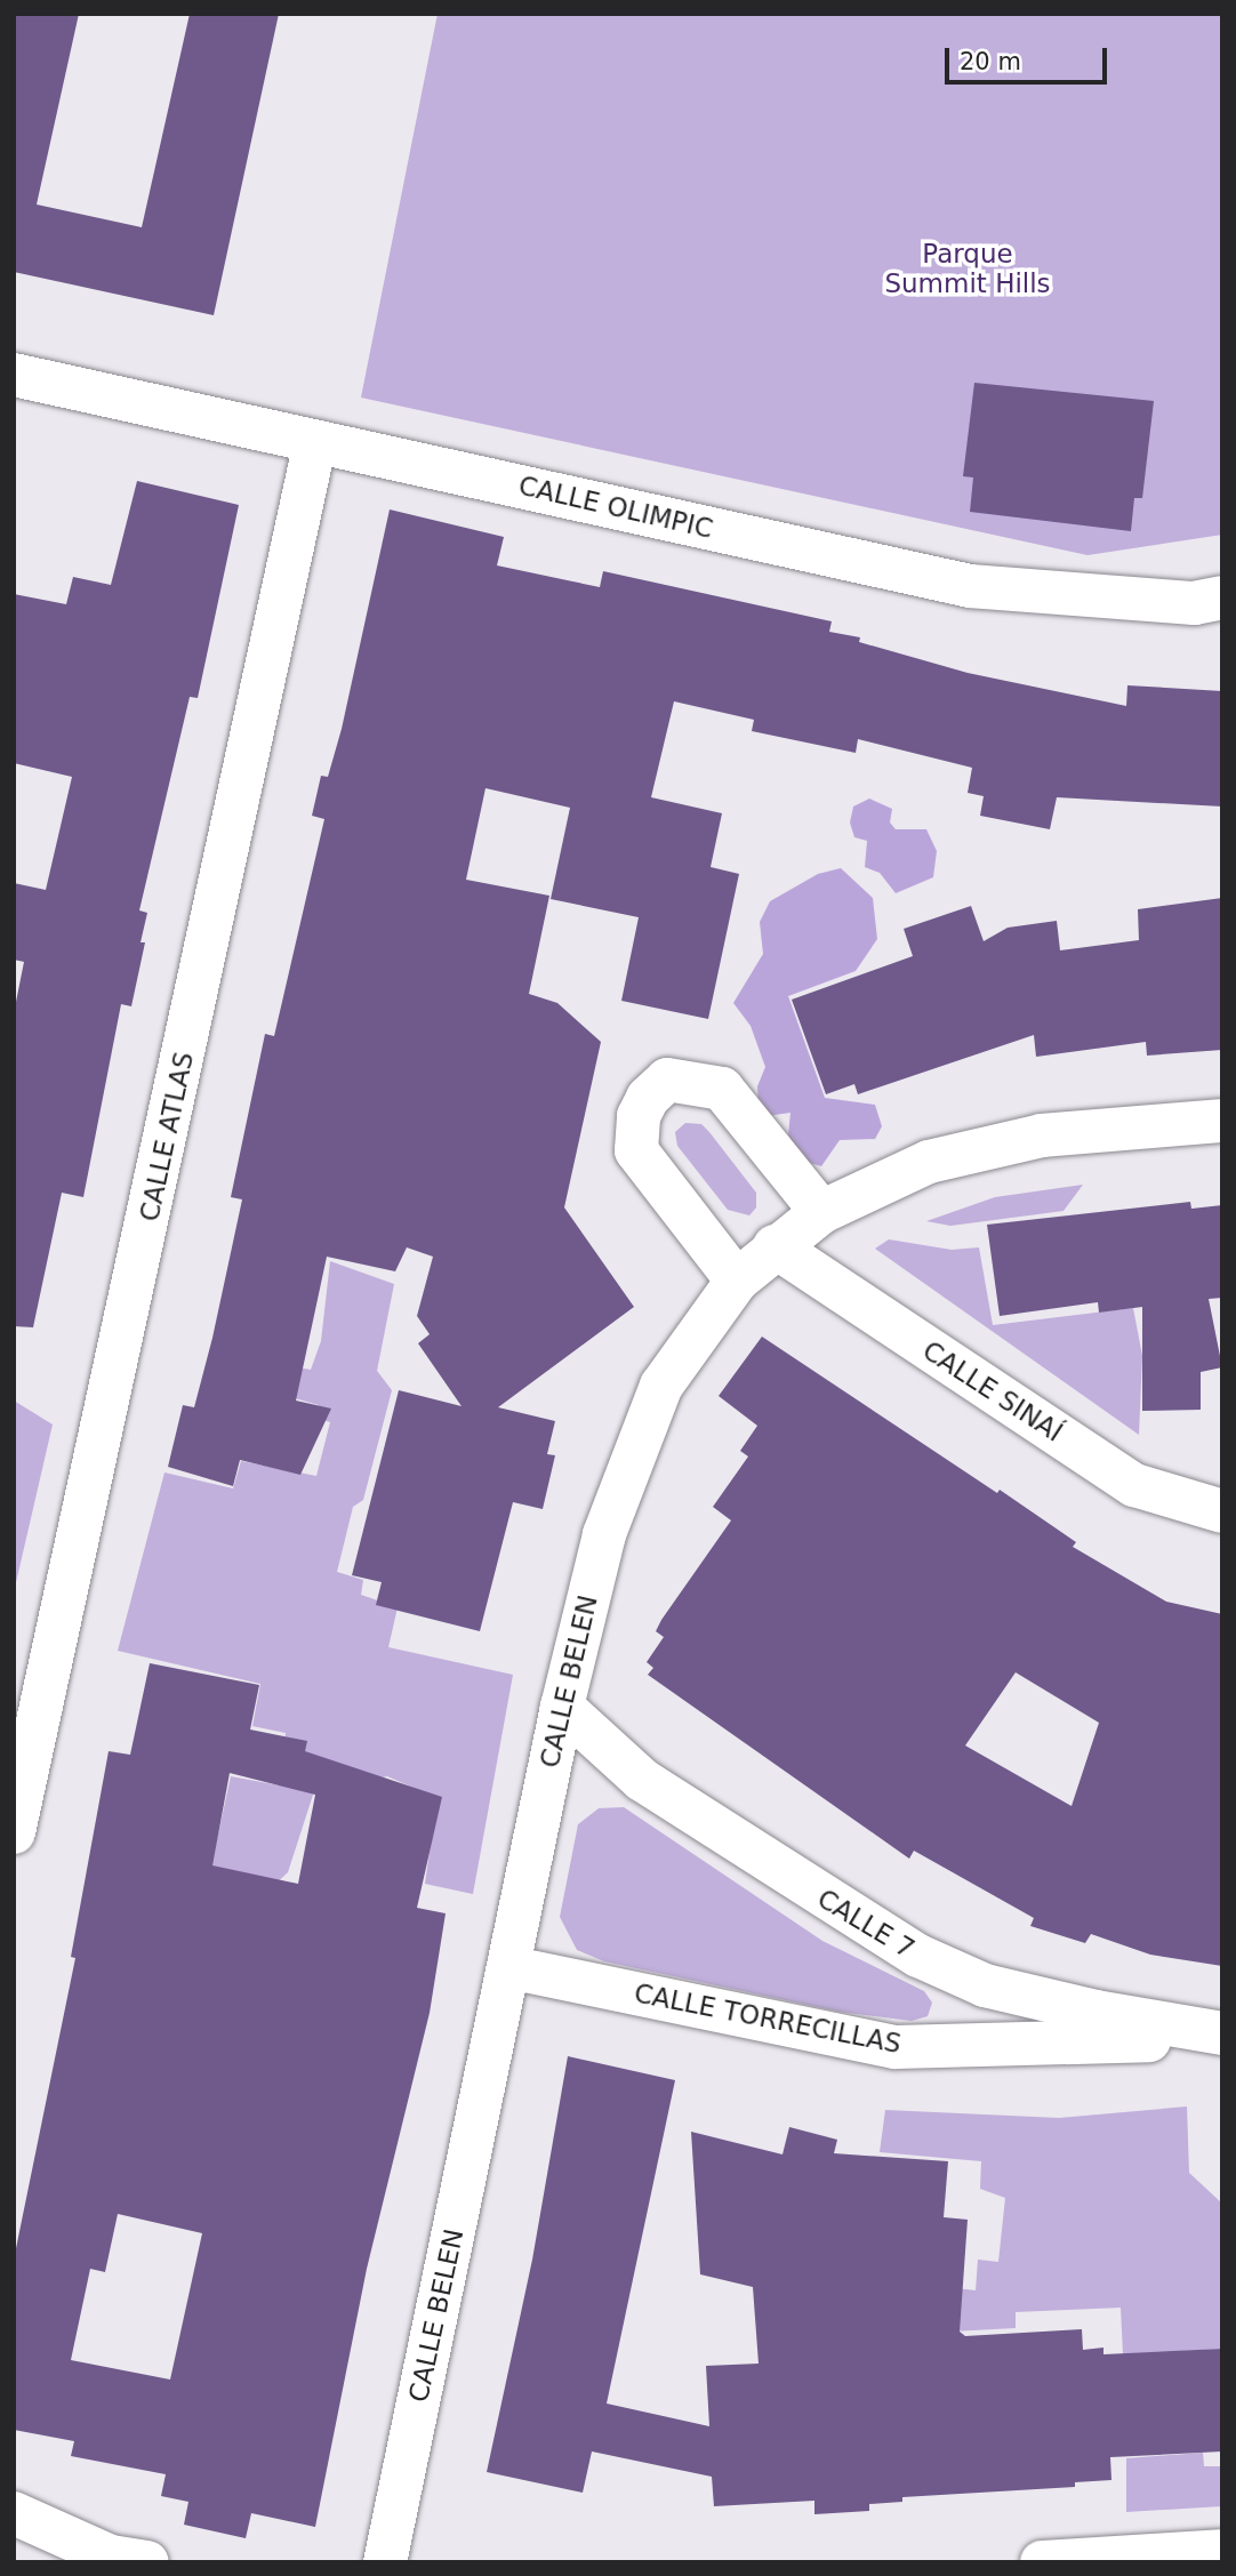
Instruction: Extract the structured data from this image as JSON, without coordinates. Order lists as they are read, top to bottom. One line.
{"streets":{"street":["CALLE OLIMPIC","CALLE ATLAS","CALLE SINAÍ","CALLE BELEN","CALLE 7","CALLE TORRECILLAS"]},"crossings":[["CALLE OLIMPIC","CALLE ATLAS"],["CALLE SINAÍ","CALLE BELEN"],["CALLE BELEN","CALLE 7"],["CALLE BELEN","CALLE TORRECILLAS"],["CALLE 7","CALLE TORRECILLAS"]],"parks":["Parque Summit Hills"],"scale_bar":"20 m"}
